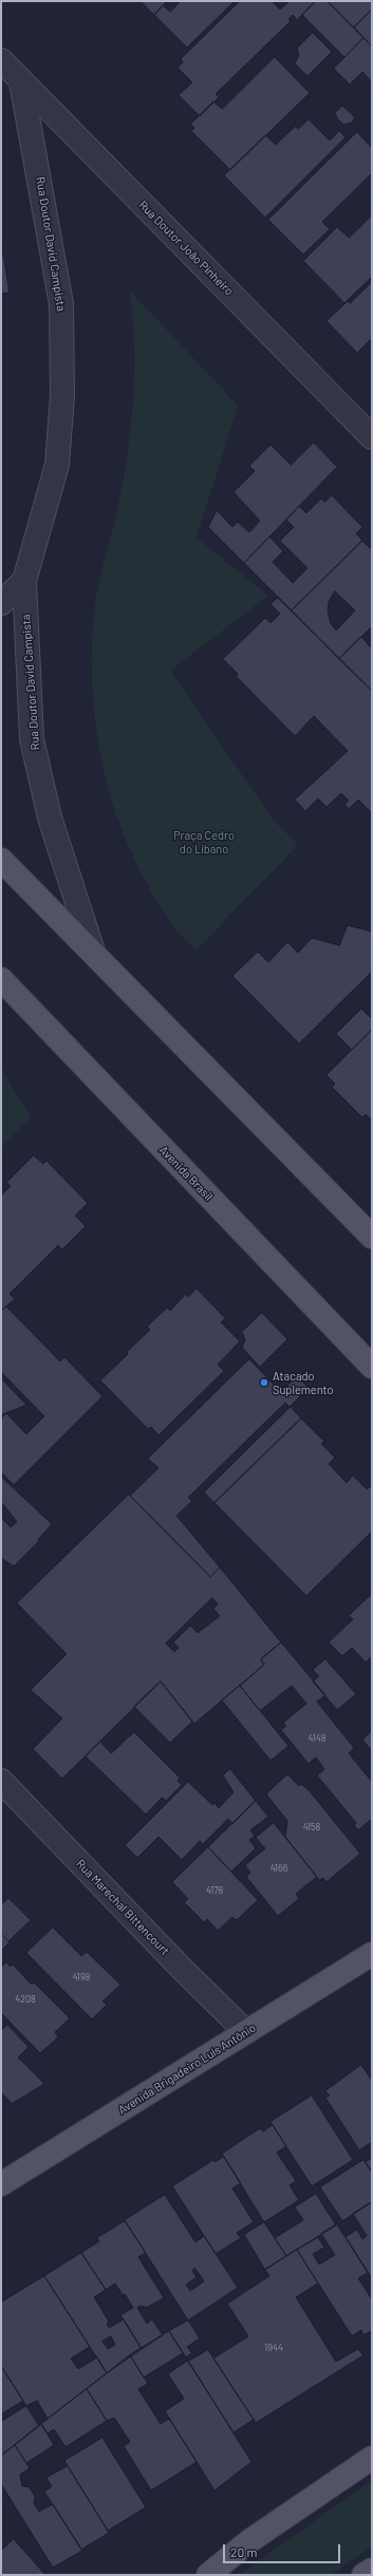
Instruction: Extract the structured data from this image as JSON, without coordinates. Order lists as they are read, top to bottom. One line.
{"streets":{"main road":["Avenida Brasil","Avenida Brigadeiro Luís Antônio"],"street":["Rua Doutor David Campista","Rua Doutor João Pinheiro","Rua Marechal Bittencourt"]},"crossings":[["Rua Doutor David Campista","Rua Doutor João Pinheiro"],["Rua Marechal Bittencourt","Avenida Brigadeiro Luís Antônio"]],"parks":["Praça Cedro do Líbano"],"places":["Atacado Suplemento"],"house_numbers":["4148","4158","4166","4178","4198","4208","1944"],"scale_bar":"20 m"}
